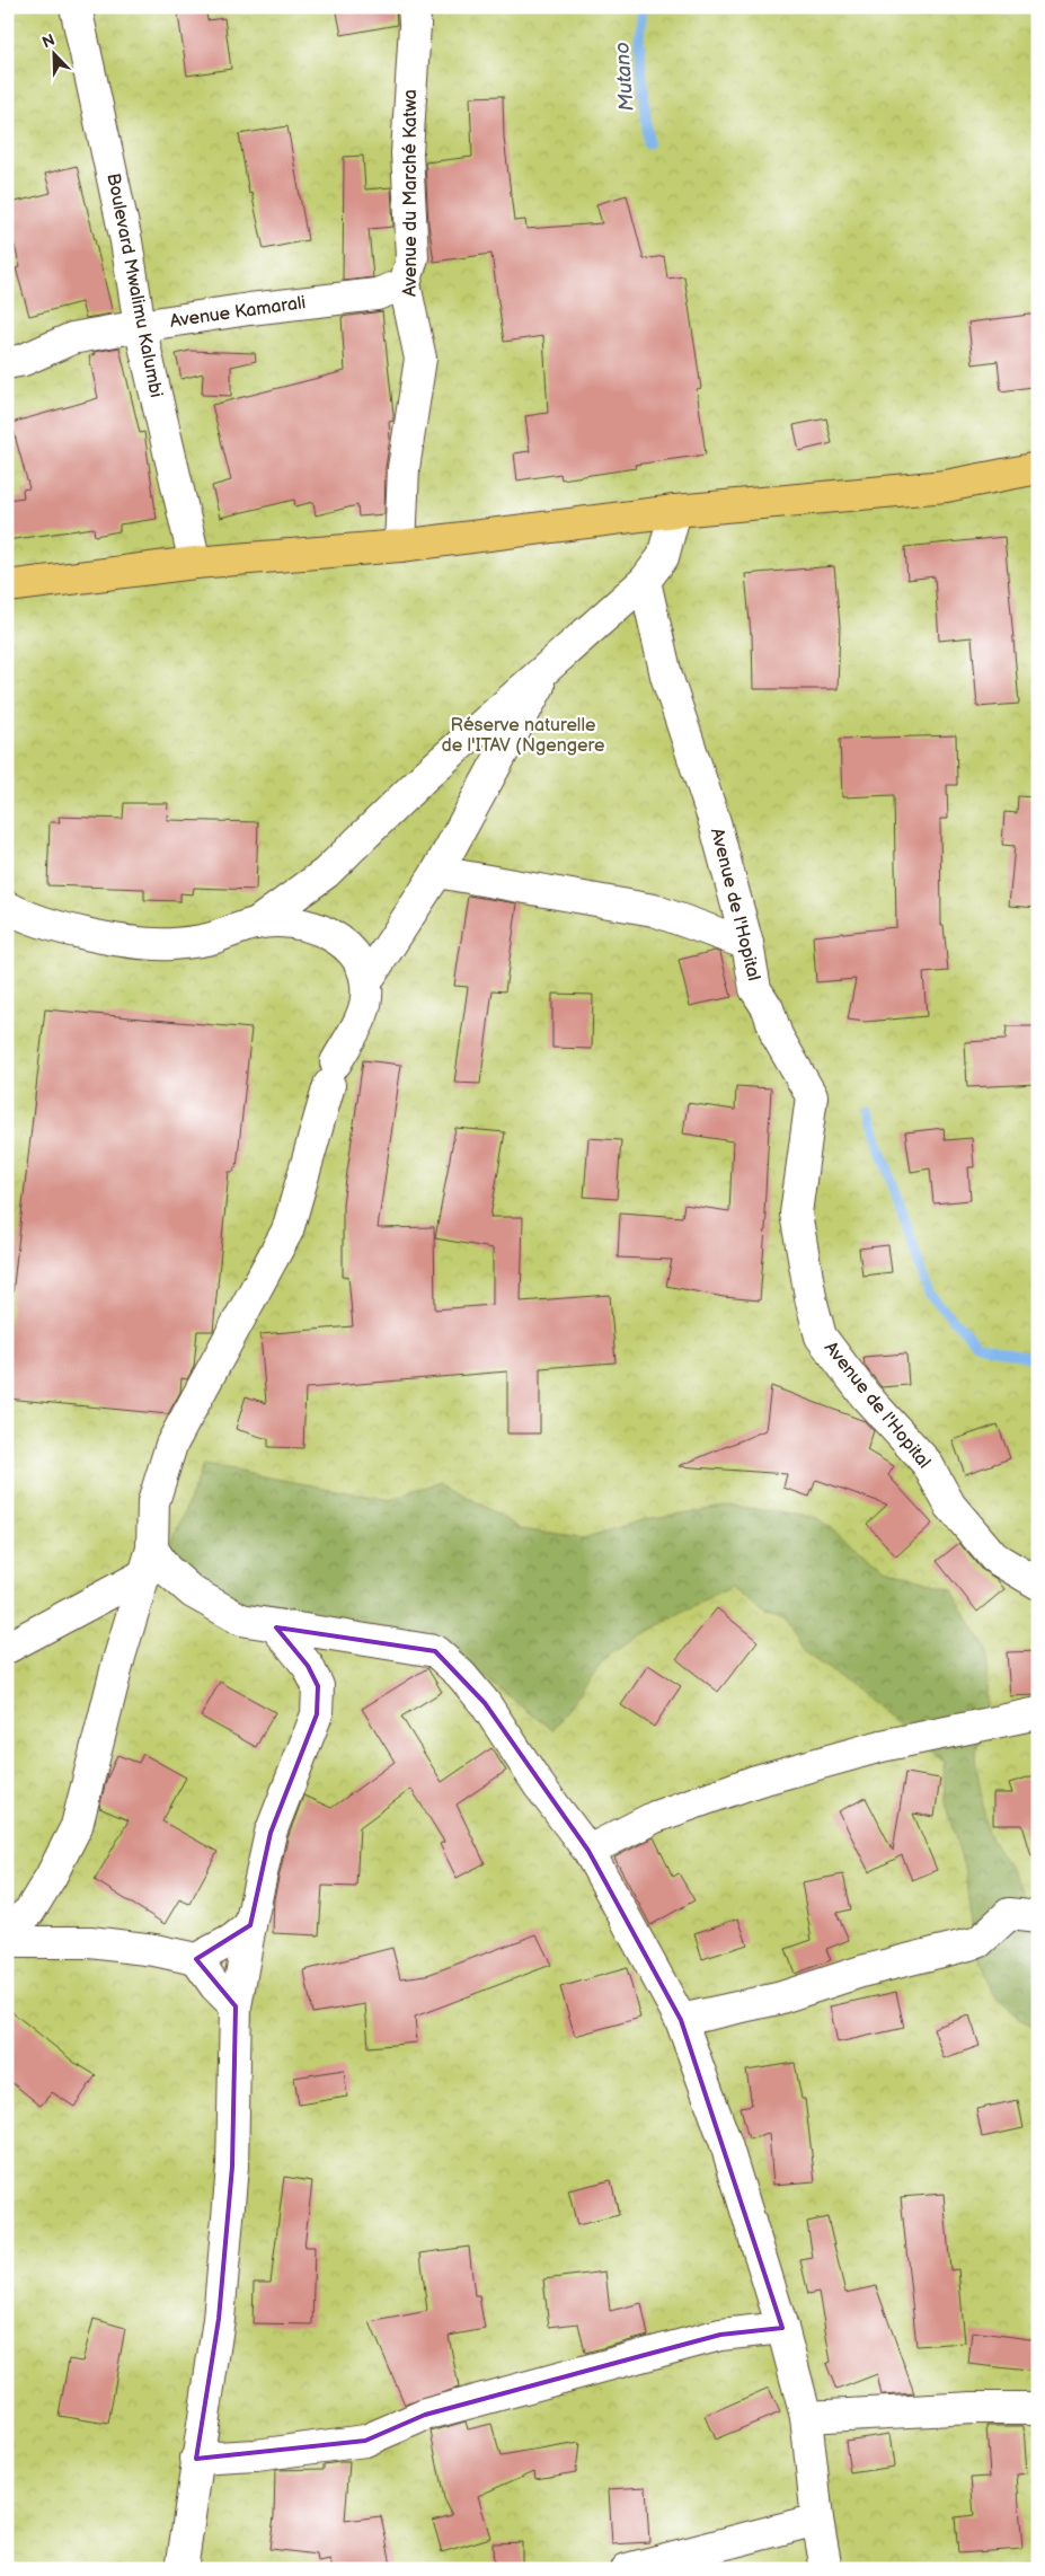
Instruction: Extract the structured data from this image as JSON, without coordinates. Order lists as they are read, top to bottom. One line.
{"streets":{"street":["Avenue du Marché Katwa","Boulevard Mwalimu Kalumbi","Avenue Kamarali","Avenue de l'Hopital"]},"crossings":[["Avenue du Marché Katwa","Avenue Kamarali"],["Boulevard Mwalimu Kalumbi","Avenue Kamarali"]],"water":["Mutano"],"parks":["Réserve naturelle de l'ITAV (Ngengere"],"north":"top left"}
